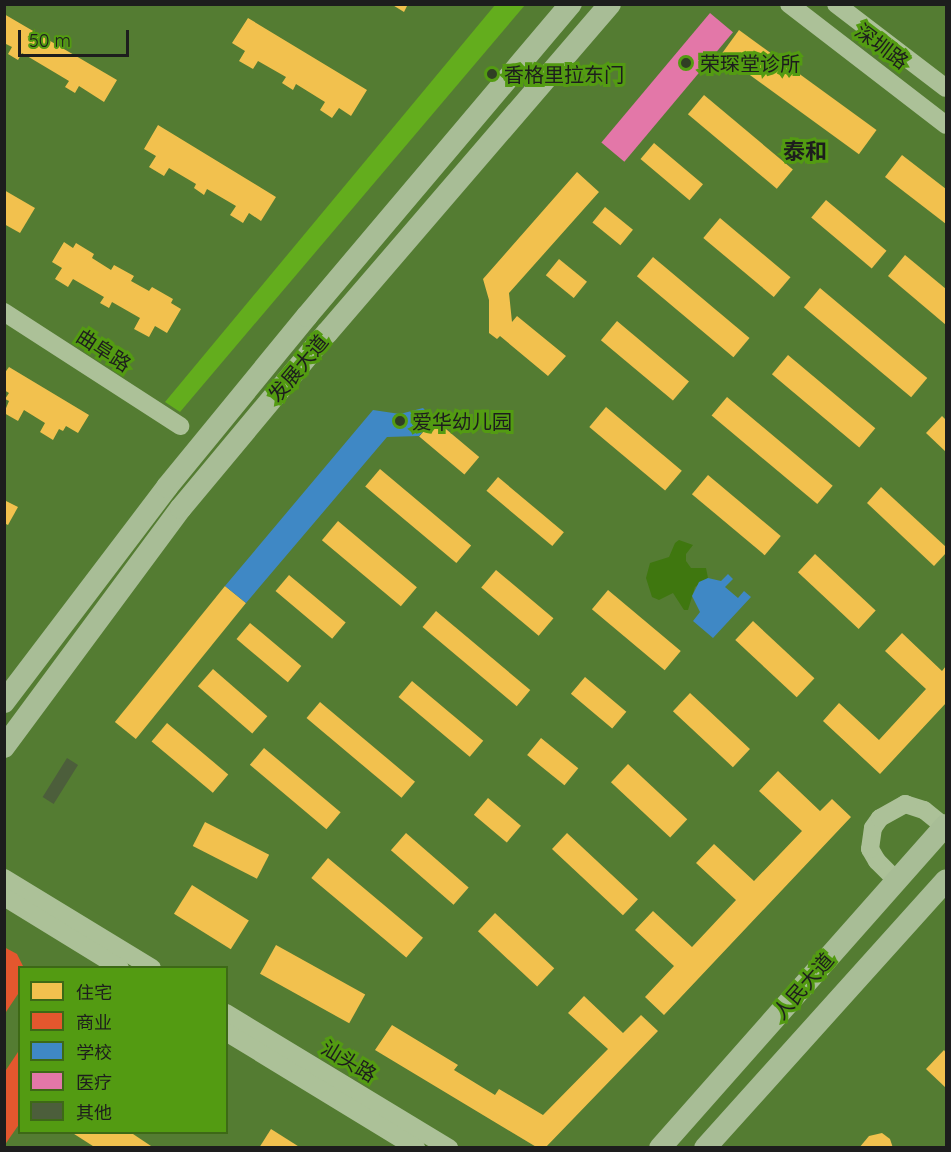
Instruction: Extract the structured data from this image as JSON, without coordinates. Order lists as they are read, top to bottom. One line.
{"streets":{"main road":["发展大道","人民大道"],"street":["深圳路","曲阜路","汕头路"]},"districts":["泰和"],"places":["荣琛堂诊所","香格里拉东门","爱华幼儿园"],"legend":["住宅","商业","学校","医疗","其他"],"scale_bar":"50 m"}
